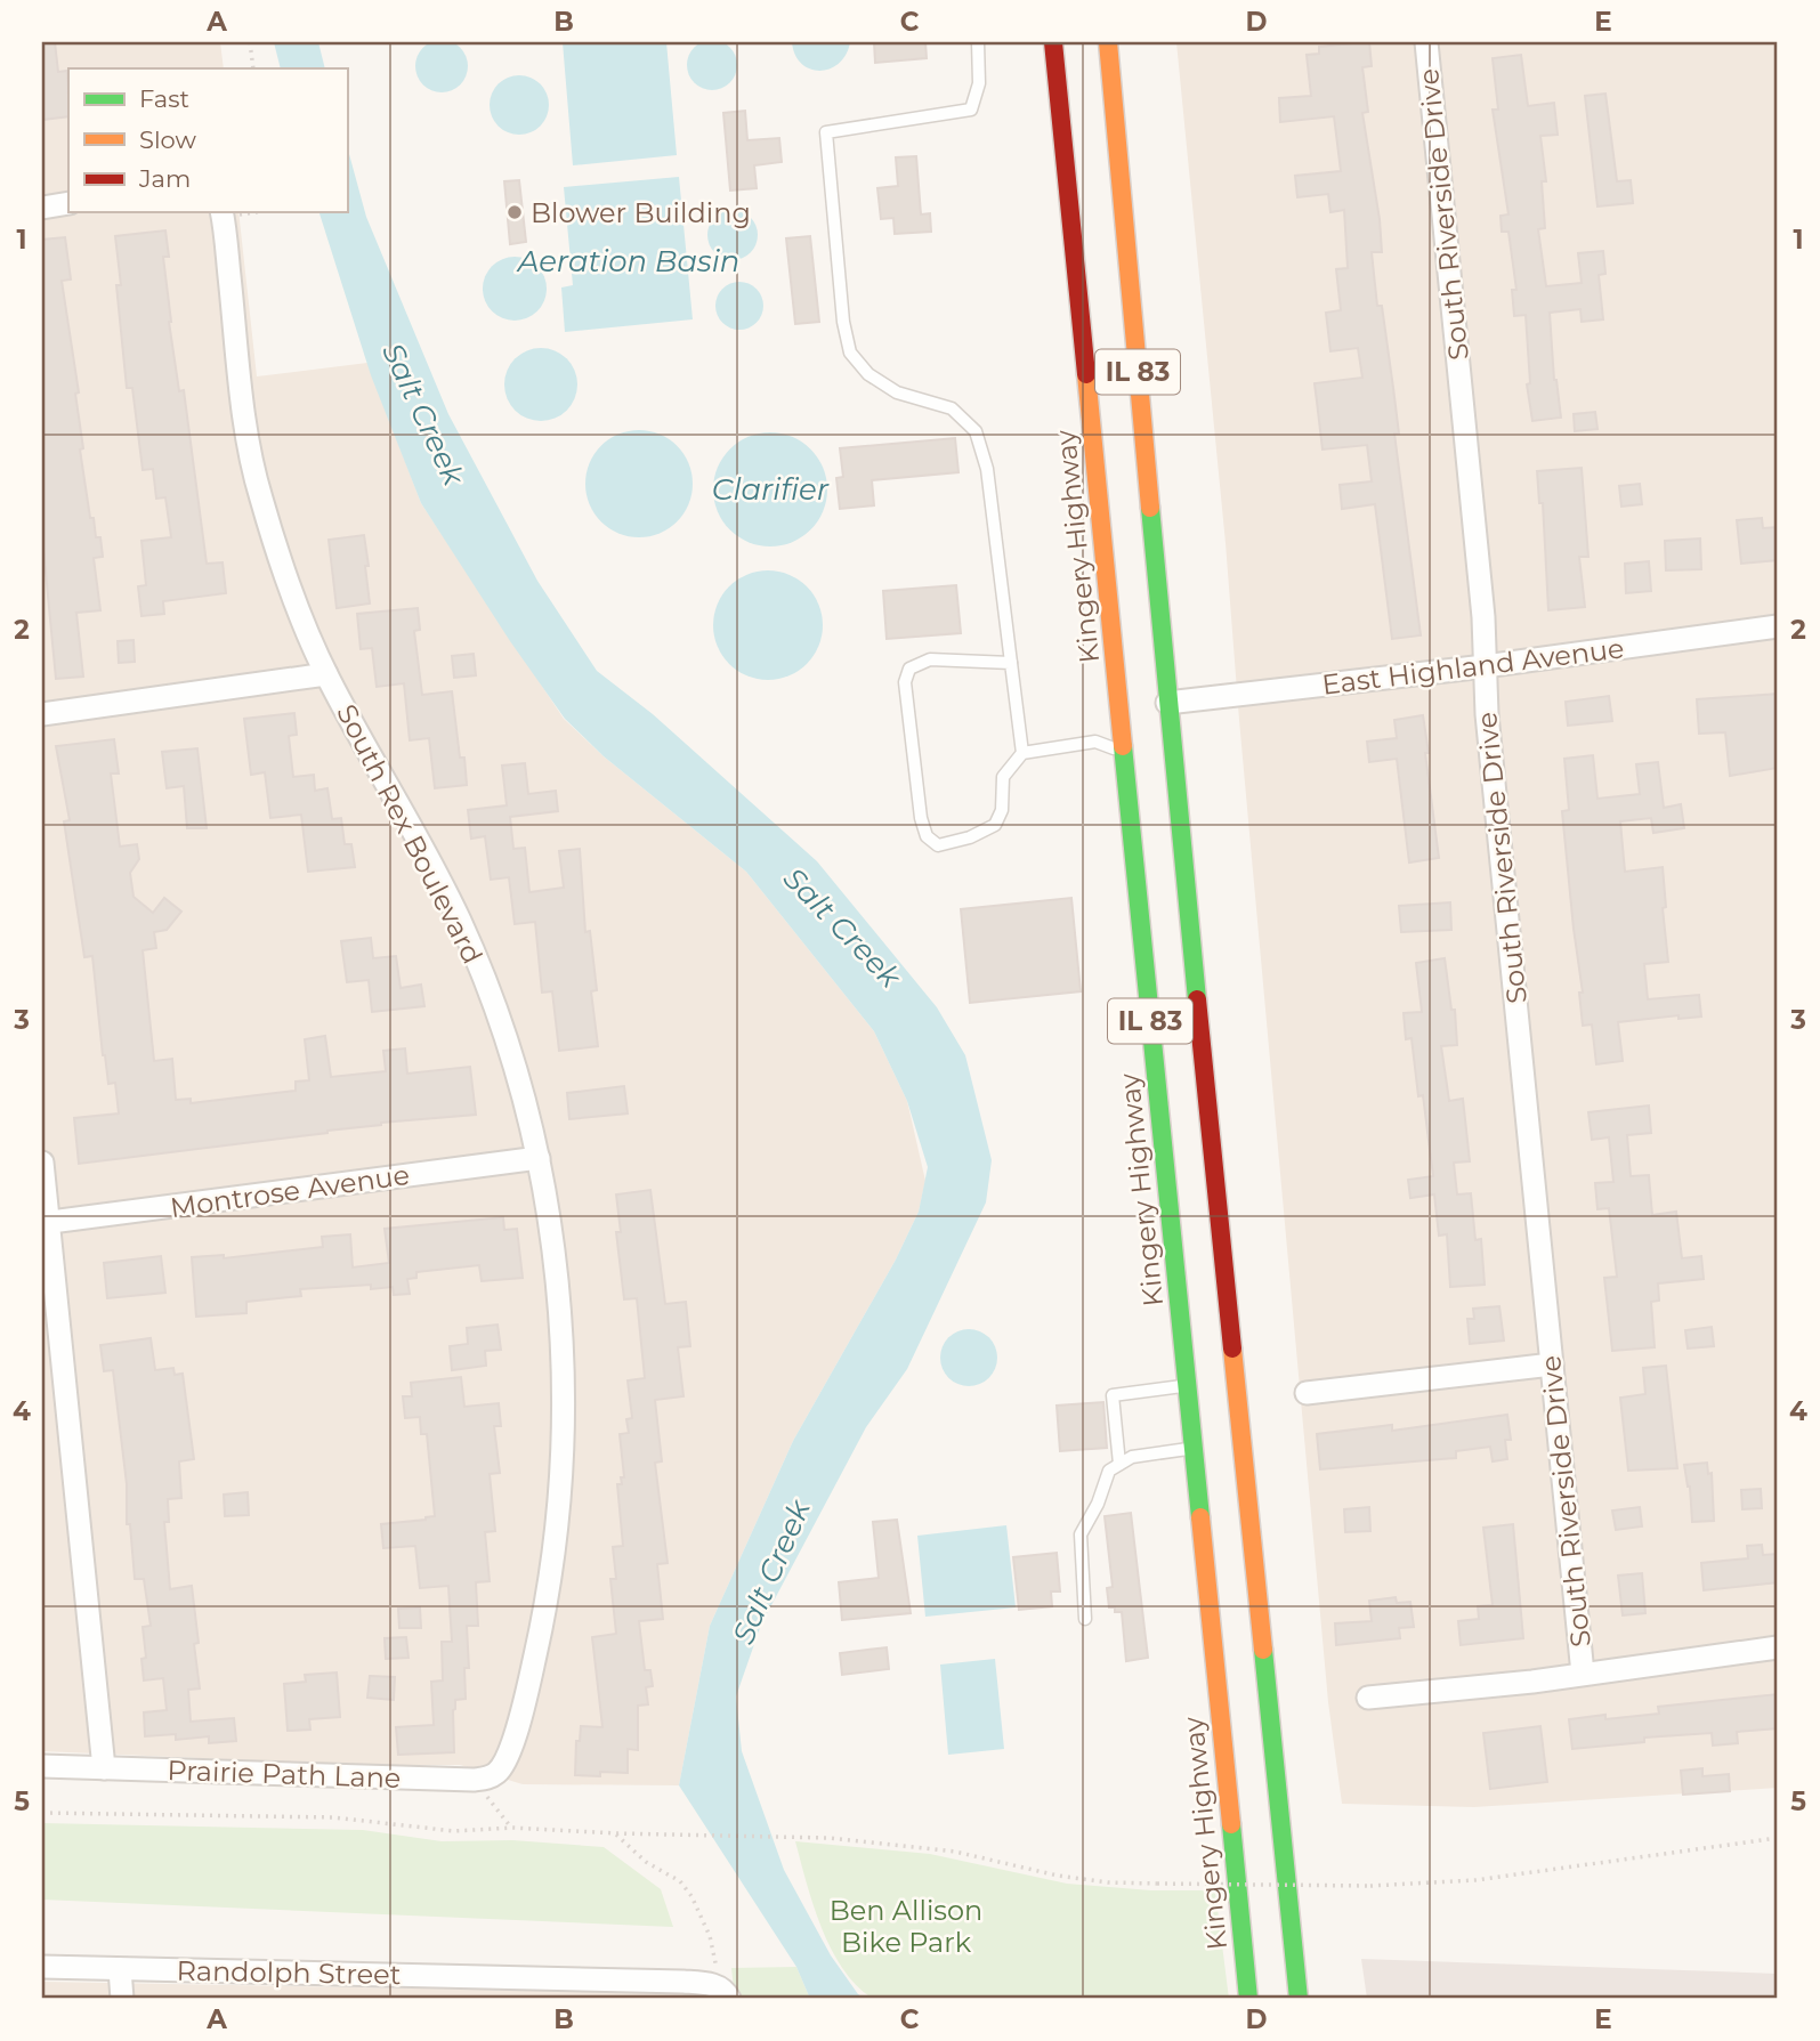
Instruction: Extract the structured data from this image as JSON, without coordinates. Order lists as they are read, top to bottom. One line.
{"streets":{"highway":["IL 83","Kingery Highway"],"street":["South Riverside Drive","East Highland Avenue","South Rex Boulevard","Montrose Avenue","Prairie Path Lane","Randolph Street"]},"crossings":[["South Riverside Drive","East Highland Avenue"],["IL 83","East Highland Avenue"],["South Rex Boulevard","Montrose Avenue"],["South Rex Boulevard","Prairie Path Lane"]],"water":["Aeration Basin","Salt Creek","Clarifier"],"parks":["Ben Allison Bike Park"],"places":["Blower Building"],"legend":["Fast","Slow","Jam"],"grid":{"columns":["A","B","C","D","E"],"rows":["1","2","3","4","5"]}}
